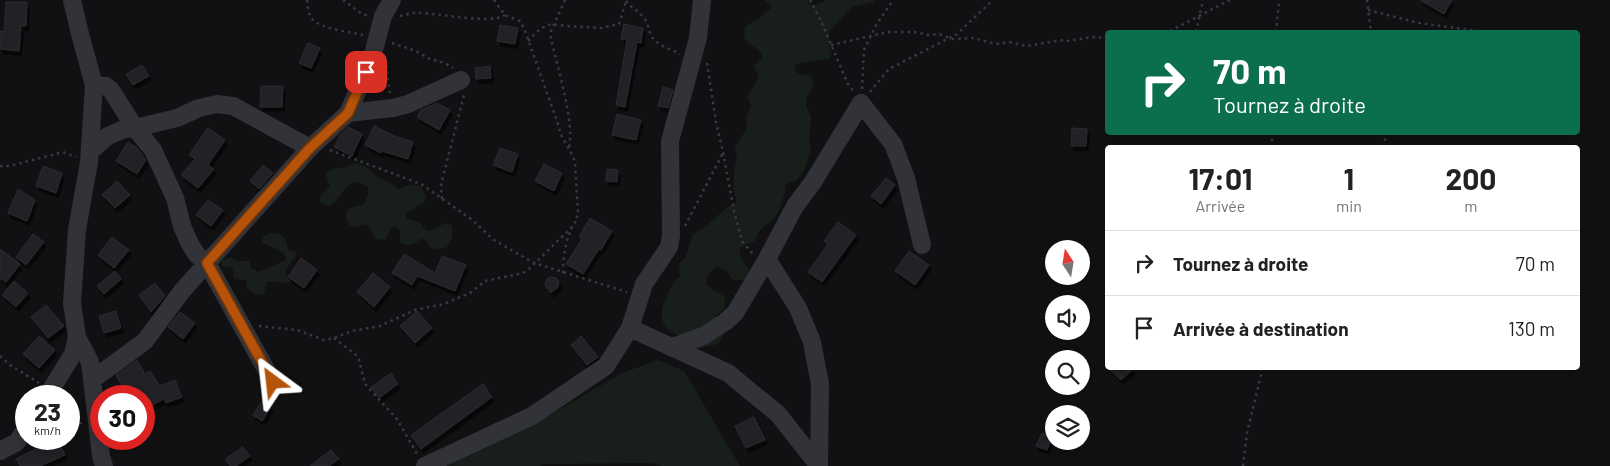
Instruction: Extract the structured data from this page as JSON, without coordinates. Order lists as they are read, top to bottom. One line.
{"north":"top","page":{"turn":["70 m","Tournez à droite"],"eta":["17:01","Arrivée","1","min","200","m"],"list":[{"name":"Tournez à droite","value":"70 m"},{"name":"Arrivée à destination","value":"130 m"}],"speed":"23 km/h","limit":"30"}}
